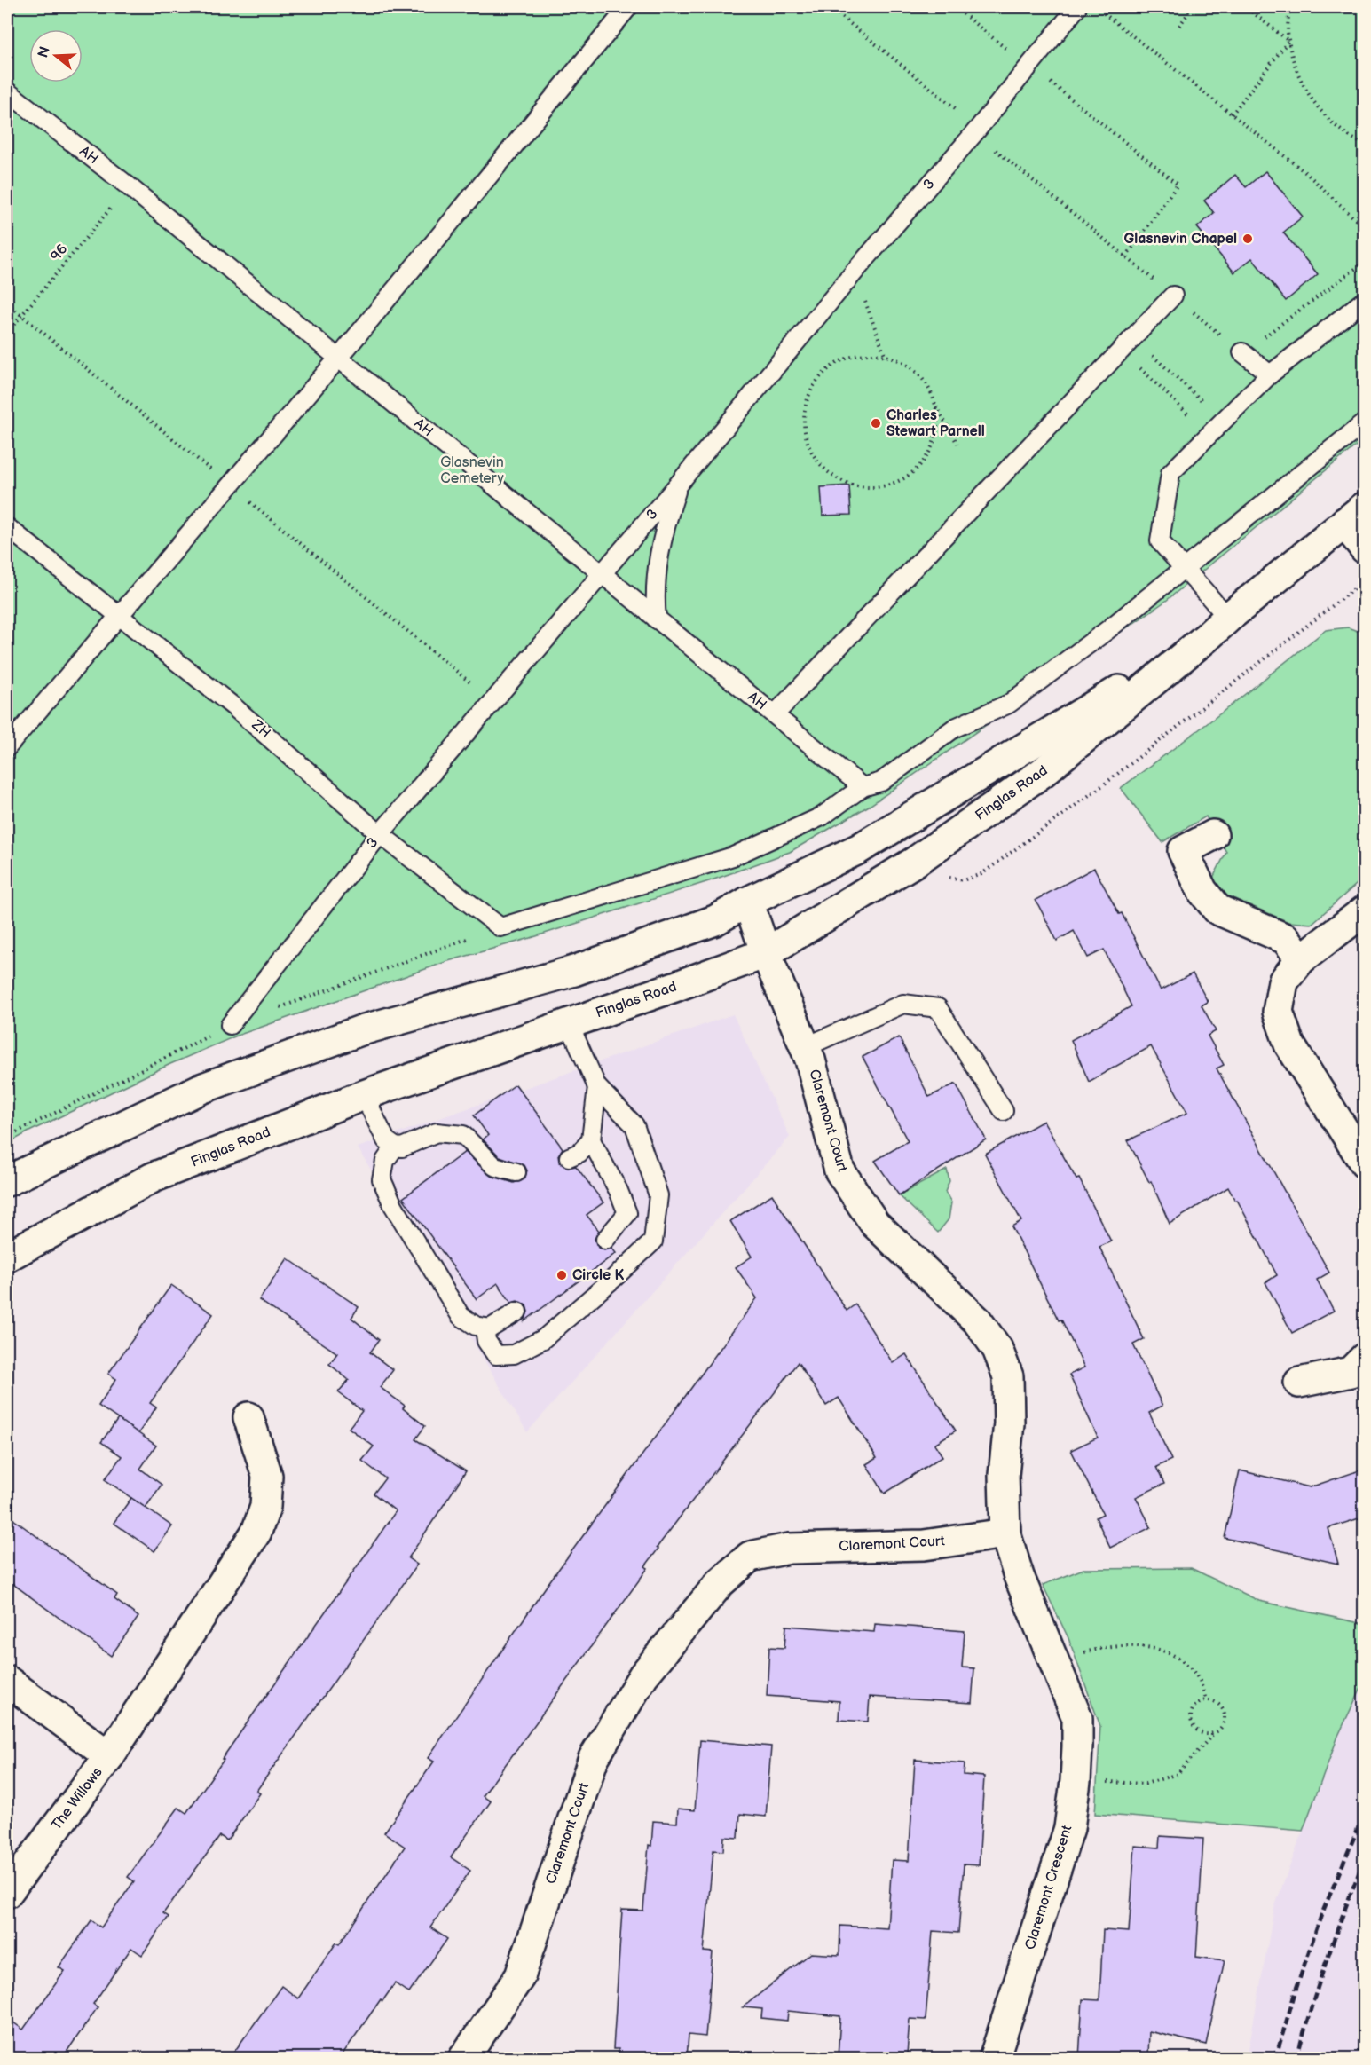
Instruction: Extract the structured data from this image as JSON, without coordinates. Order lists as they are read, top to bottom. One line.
{"streets":{"street":["Finglas Road","Claremont Court","The Willows","Claremont Crescent"],"lane":["AH","3","ZH"],"path":["96"]},"crossings":[["AH","3"],["AH","96"],["AH","ZH"],["3","ZH"],["Finglas Road","Claremont Court"],["Claremont Court","Claremont Crescent"]],"parks":["Glasnevin Cemetery"],"places":["Glasnevin Chapel","Charles Stewart Parnell","Circle K"],"north":"left"}
